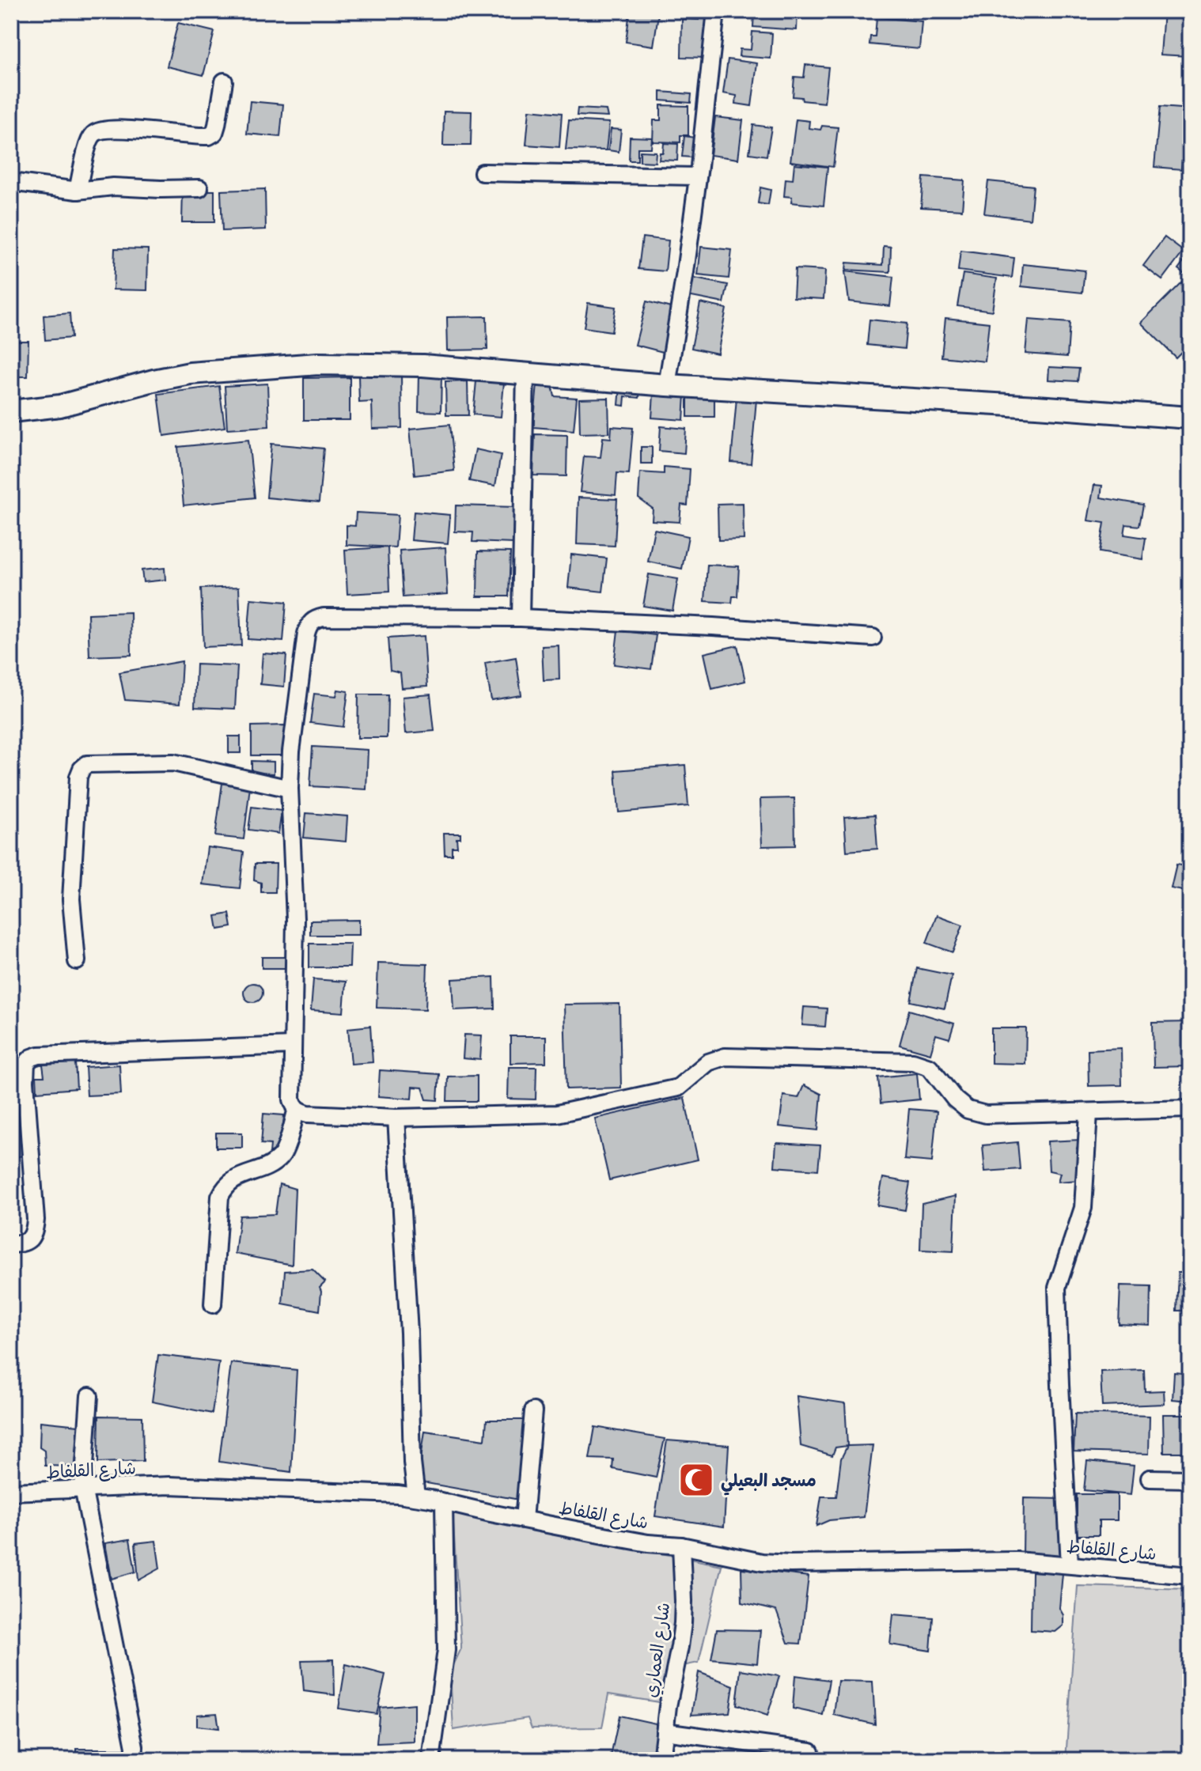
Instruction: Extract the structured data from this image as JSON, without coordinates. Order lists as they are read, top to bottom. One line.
{"streets":{"street":["شارع القلفاط","شارع العماري"]},"crossings":[["شارع القلفاط","شارع العماري"]],"places":{"mosque":["مسجد البعيلي"]}}
